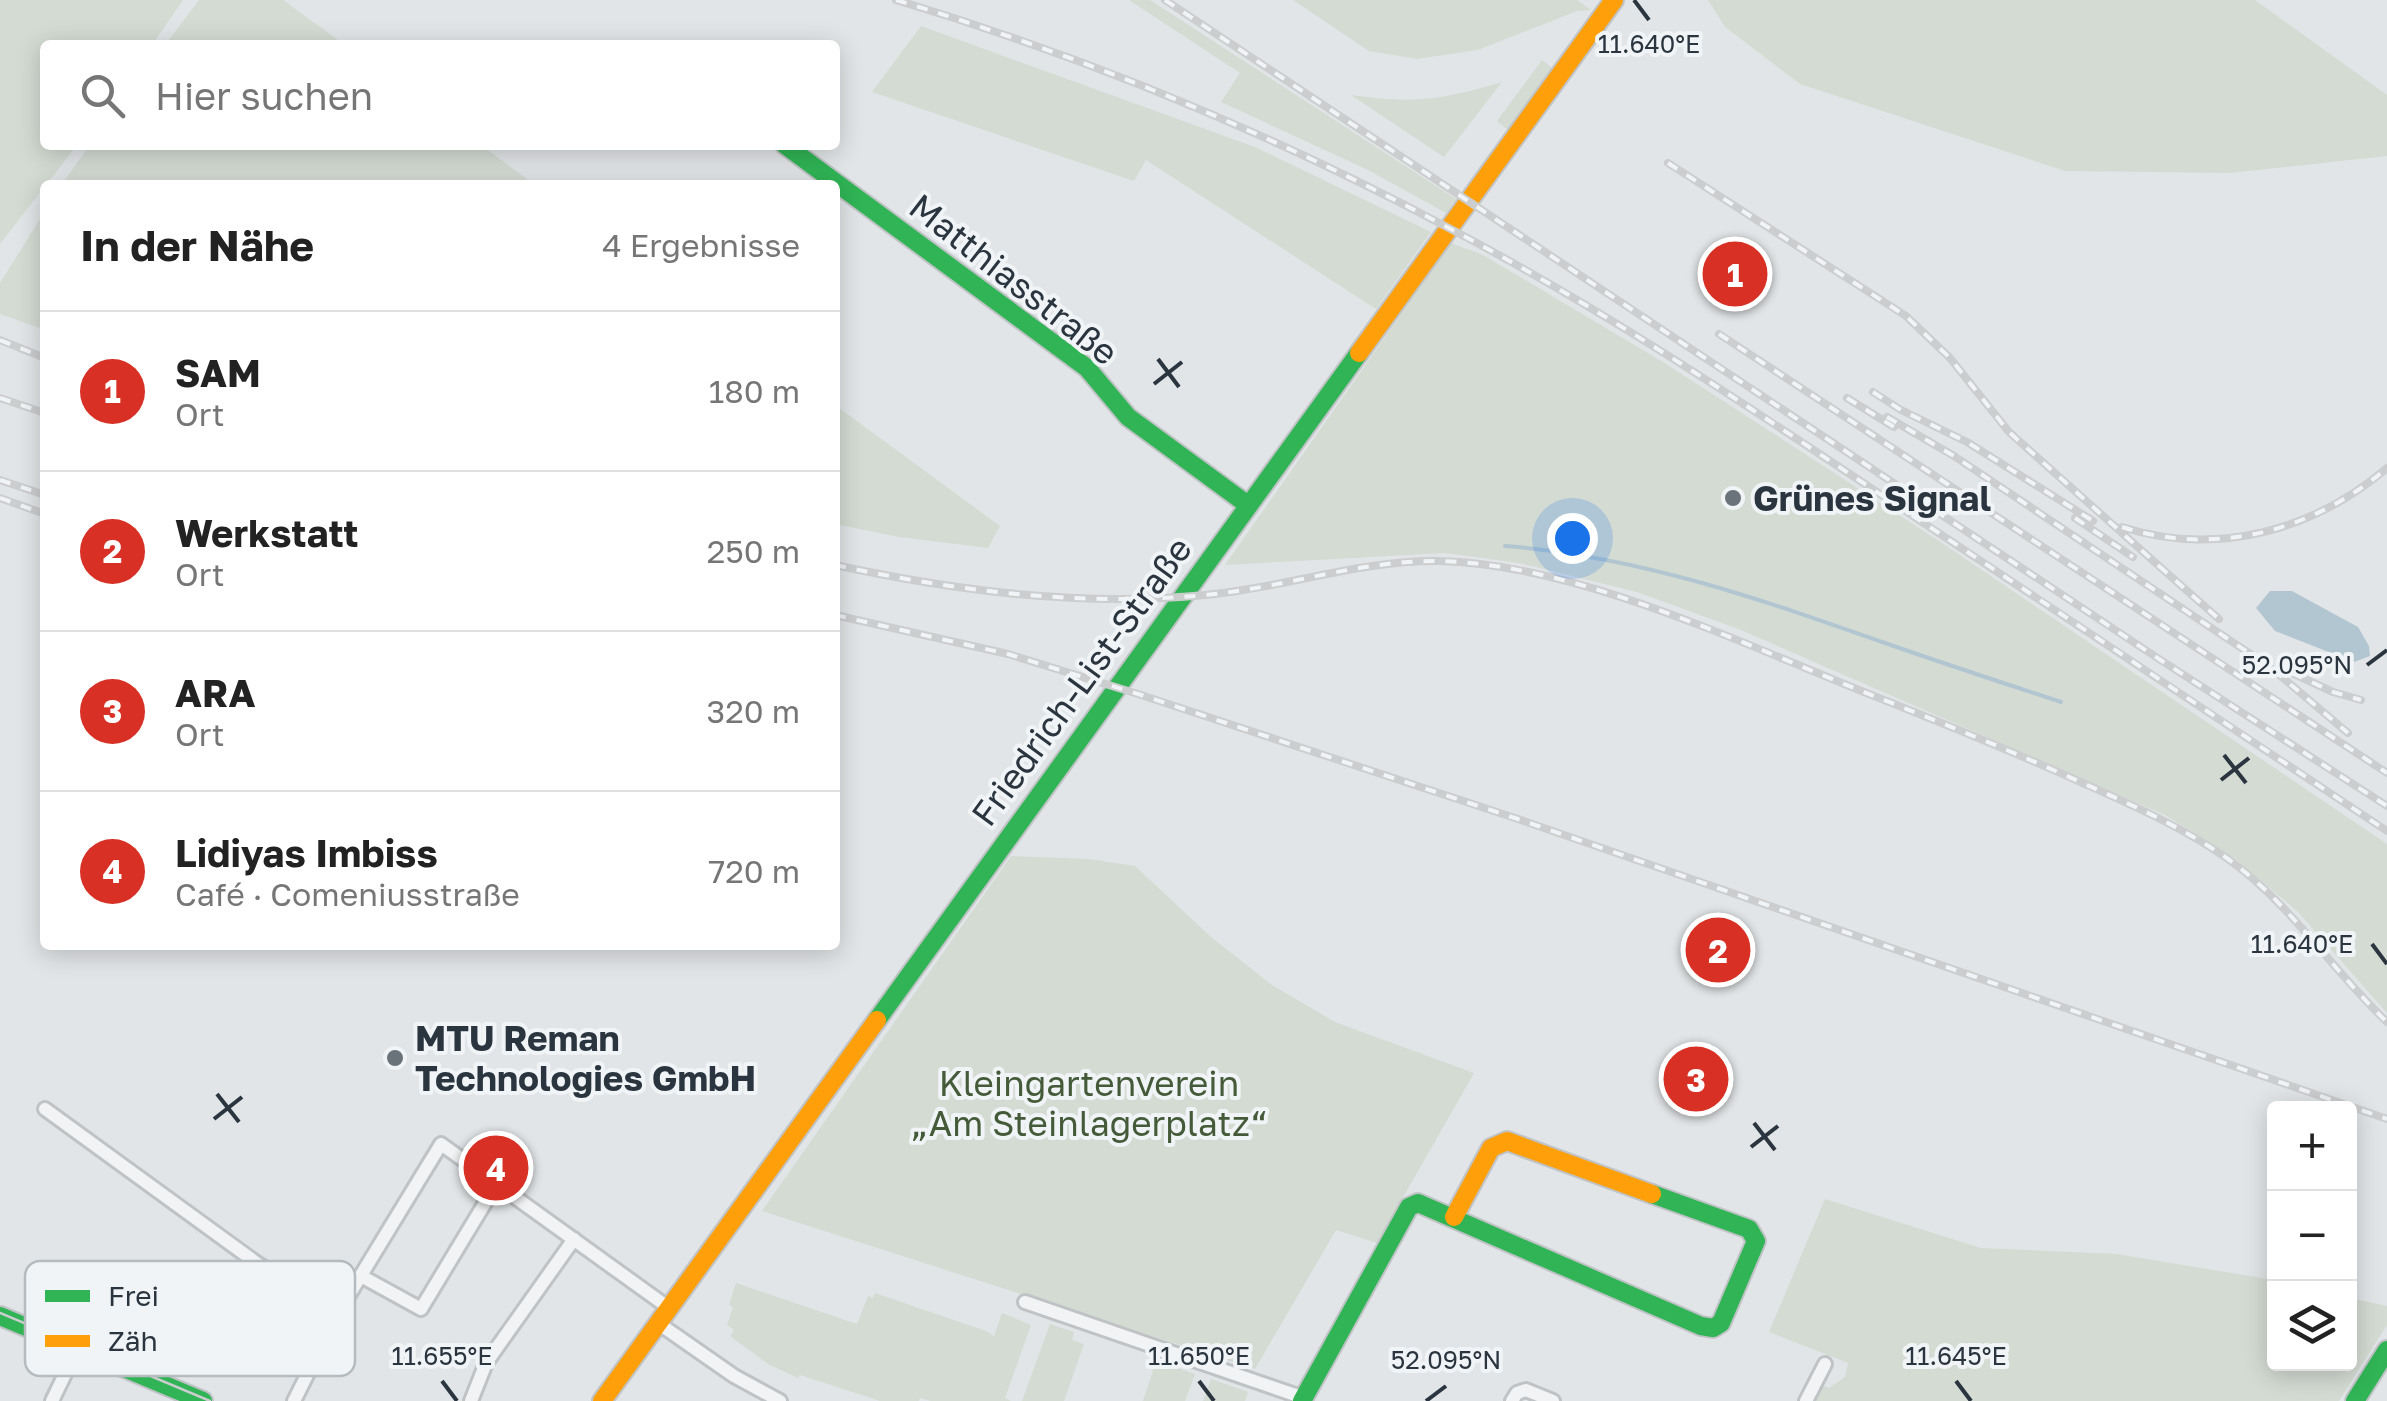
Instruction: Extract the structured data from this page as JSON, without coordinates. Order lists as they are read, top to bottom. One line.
{"streets":{"street":["Matthiasstraße","Friedrich-List-Straße"]},"crossings":[["Matthiasstraße","Friedrich-List-Straße"]],"parks":["Kleingartenverein „Am Steinlagerplatz“"],"places":["Grünes Signal","MTU Reman Technologies GmbH"],"legend":["Frei","Zäh"],"page":{"search":"Hier suchen","heading":["In der Nähe","4 Ergebnisse"],"pins":["1","2","3","4"],"list":[{"mark":"1","name":"SAM","note":"Ort","value":"180 m"},{"mark":"2","name":"Werkstatt","note":"Ort","value":"250 m"},{"mark":"3","name":"ARA","note":"Ort","value":"320 m"},{"mark":"4","name":"Lidiyas Imbiss","note":"Café · Comeniusstraße","value":"720 m"}],"map_buttons":["+","−"]},"coordinates":["11.640°E","52.095°N","11.655°E","11.650°E","11.645°E"]}
